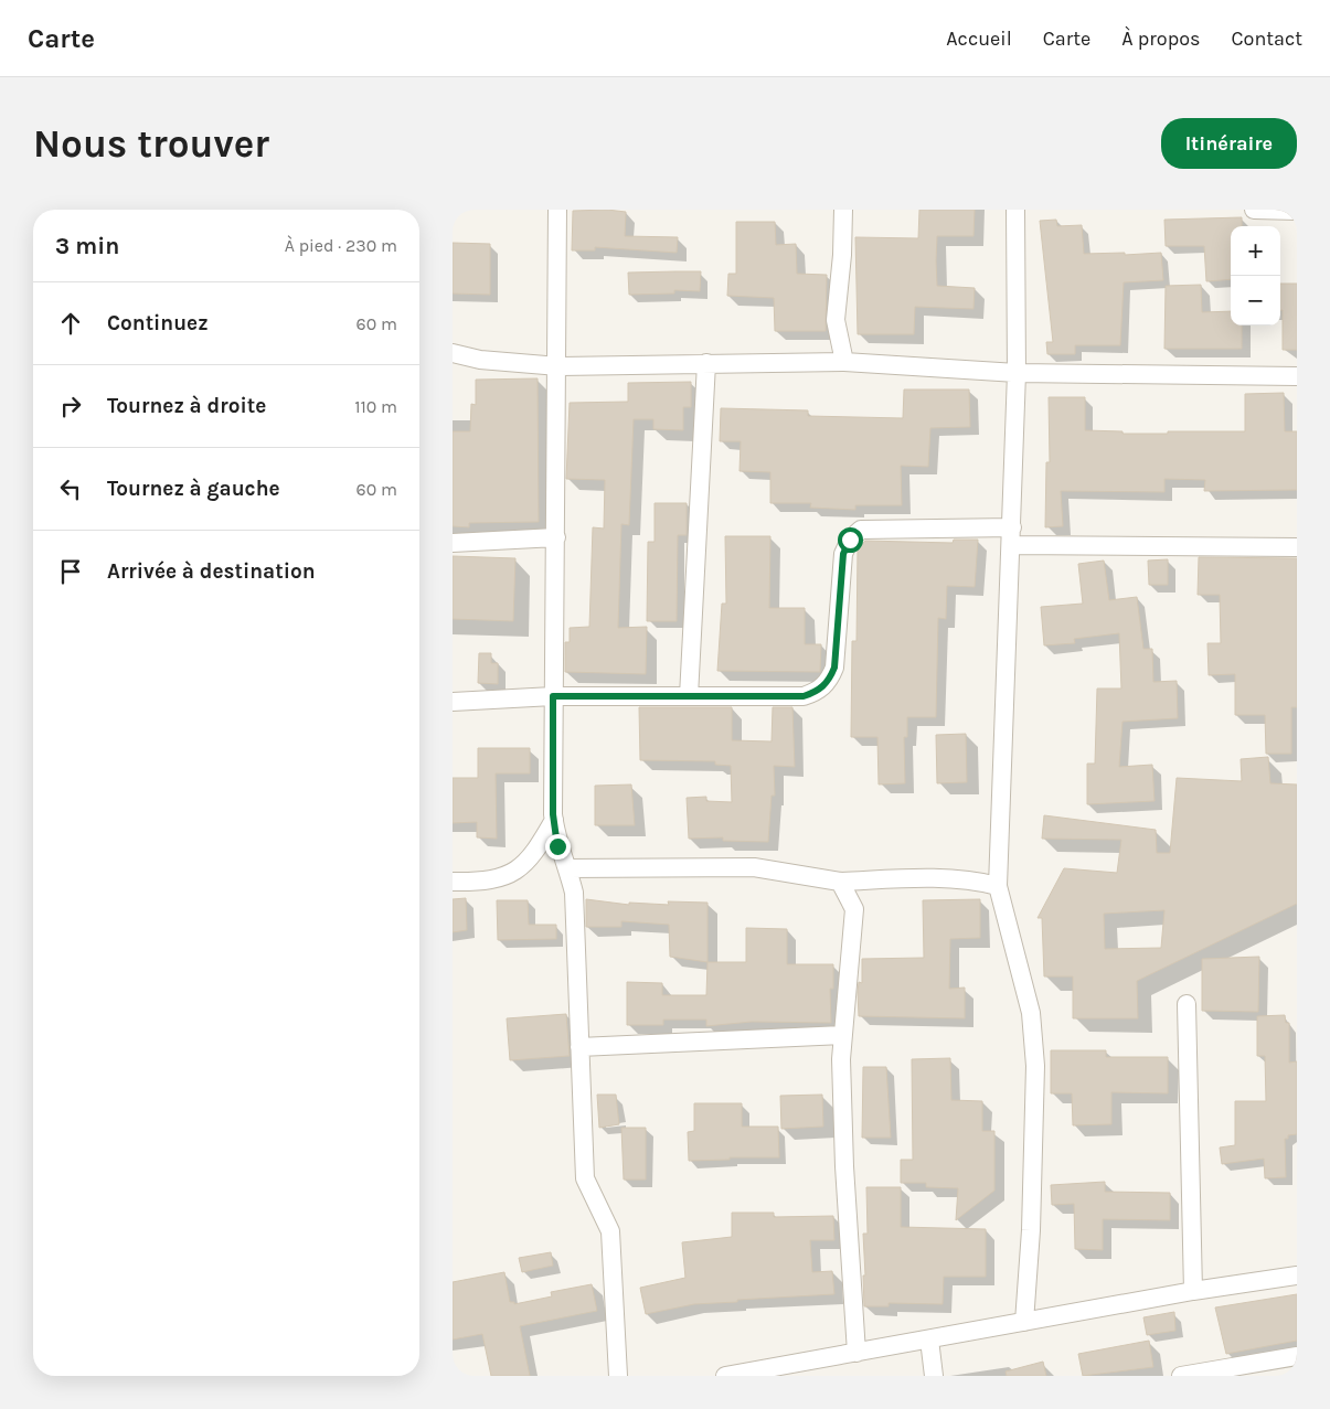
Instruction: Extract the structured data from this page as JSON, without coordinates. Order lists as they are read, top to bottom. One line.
{"page":{"header":"Carte","nav":["Accueil","Carte","À propos","Contact"],"buttons":"Itinéraire","title":"Nous trouver","heading":["3 min","À pied · 230 m"],"map_buttons":["+","−"],"list":[["Continuez","60 m"],["Tournez à droite","110 m"],["Tournez à gauche","60 m"],"Arrivée à destination"]}}
